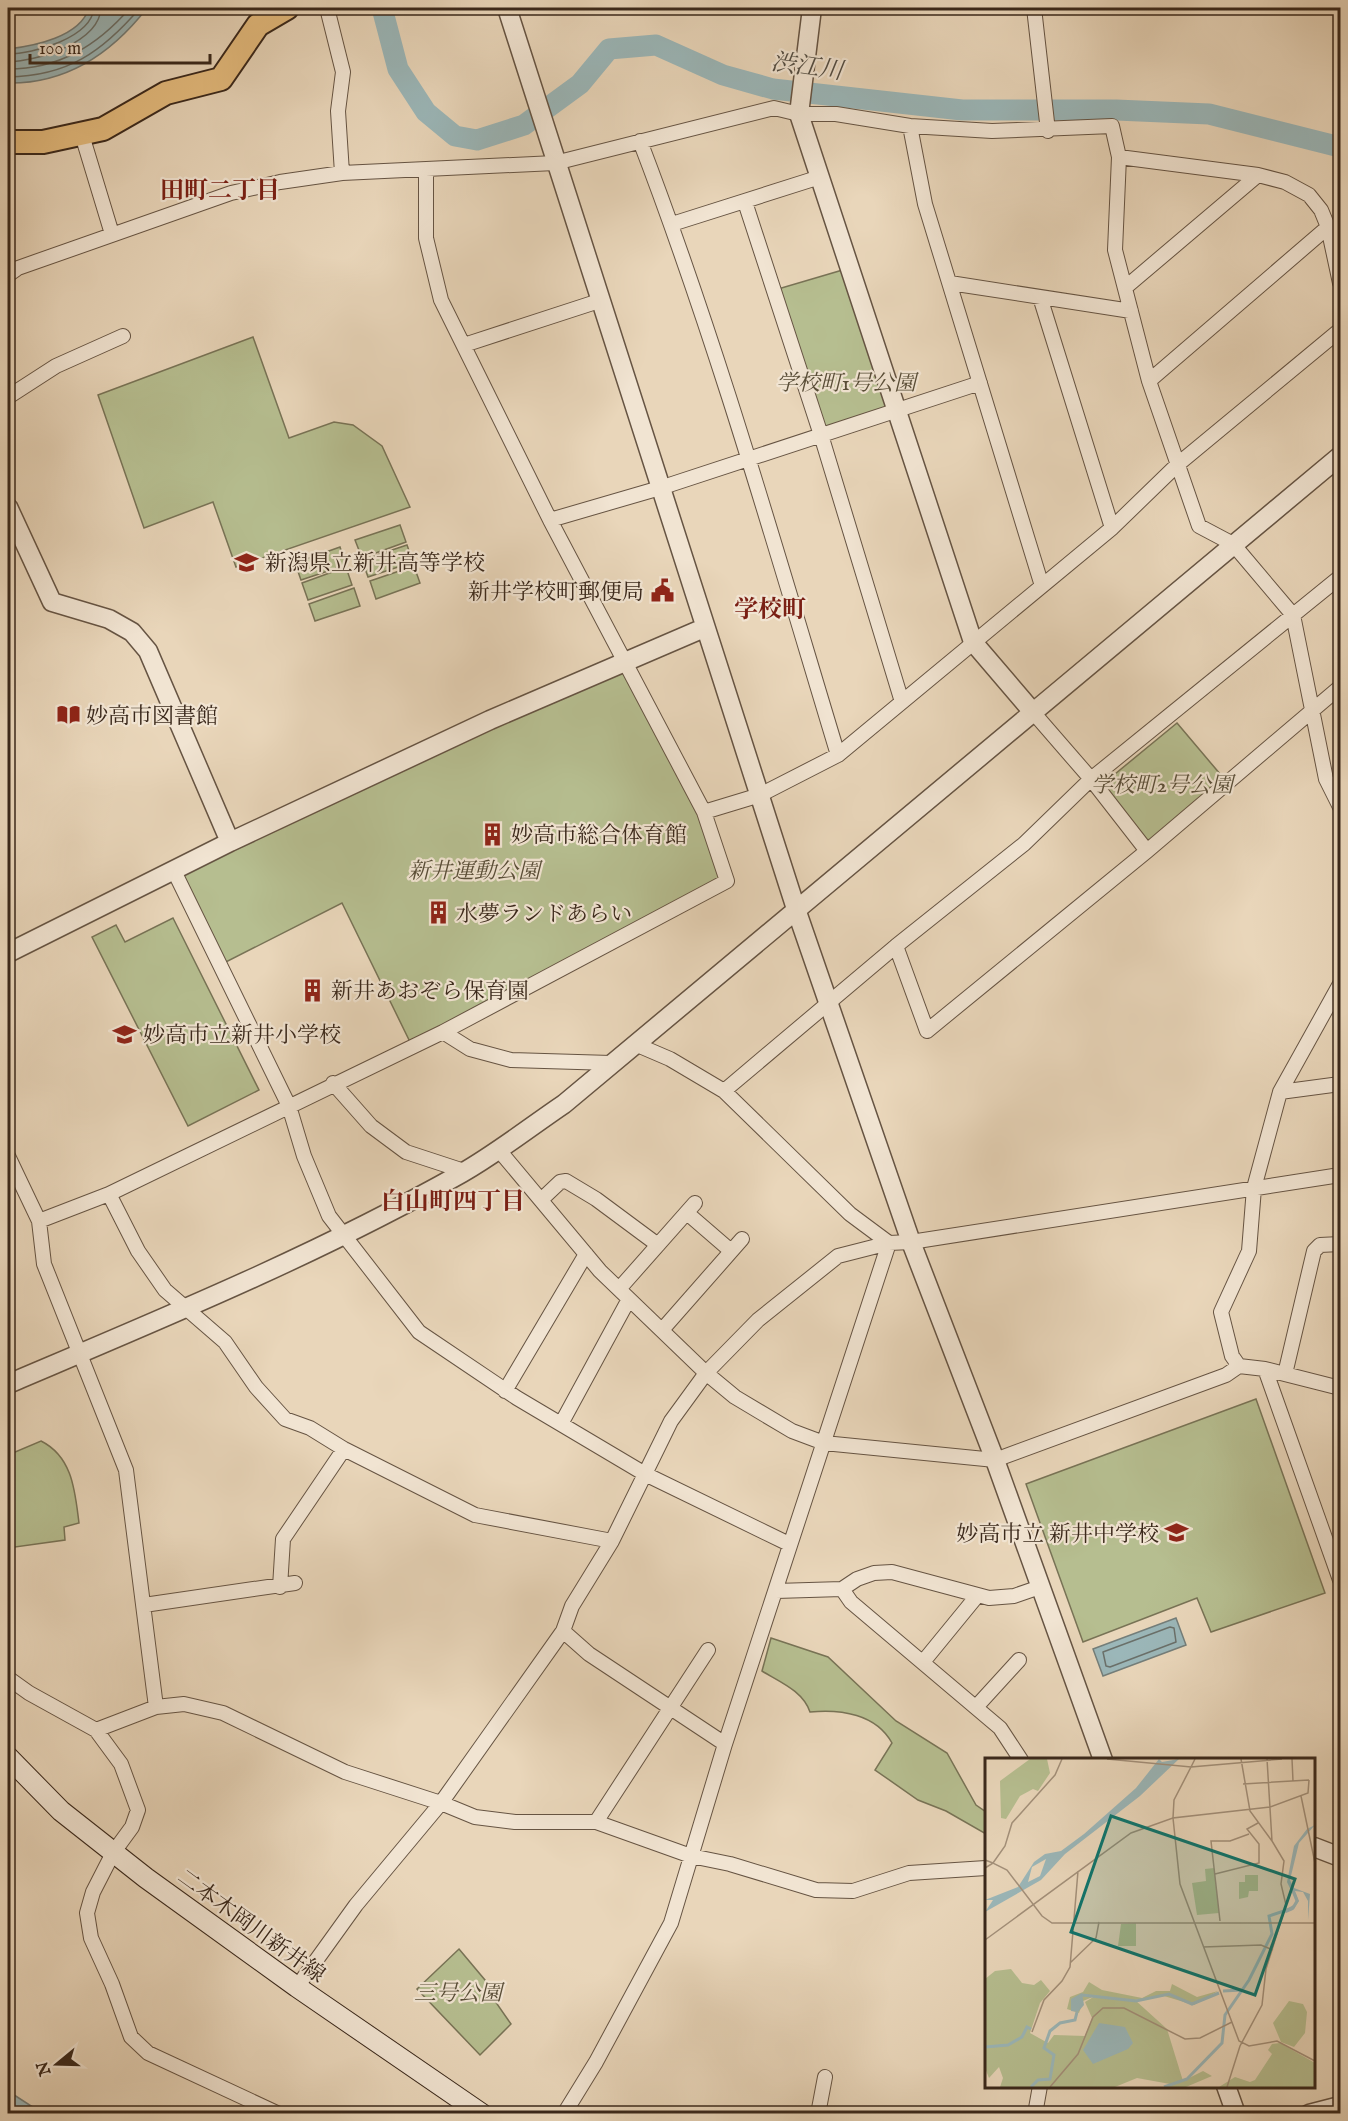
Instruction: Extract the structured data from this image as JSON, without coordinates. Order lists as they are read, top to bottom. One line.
{"streets":{"main road":["二本木岡川新井線"]},"districts":["田町二丁目","学校町","白山町四丁目"],"water":["渋江川"],"parks":["学校町1号公園","学校町2号公園","新井運動公園","三号公園"],"places":{"school or university":["新潟県立新井高等学校","妙高市立新井小学校","妙高市立 新井中学校"],"public building":["新井学校町郵便局"],"library":["妙高市図書館"],"building":["妙高市総合体育館","水夢ランドあらい","新井あおぞら保育園"]},"scale_bar":"100 m","north":"left"}
